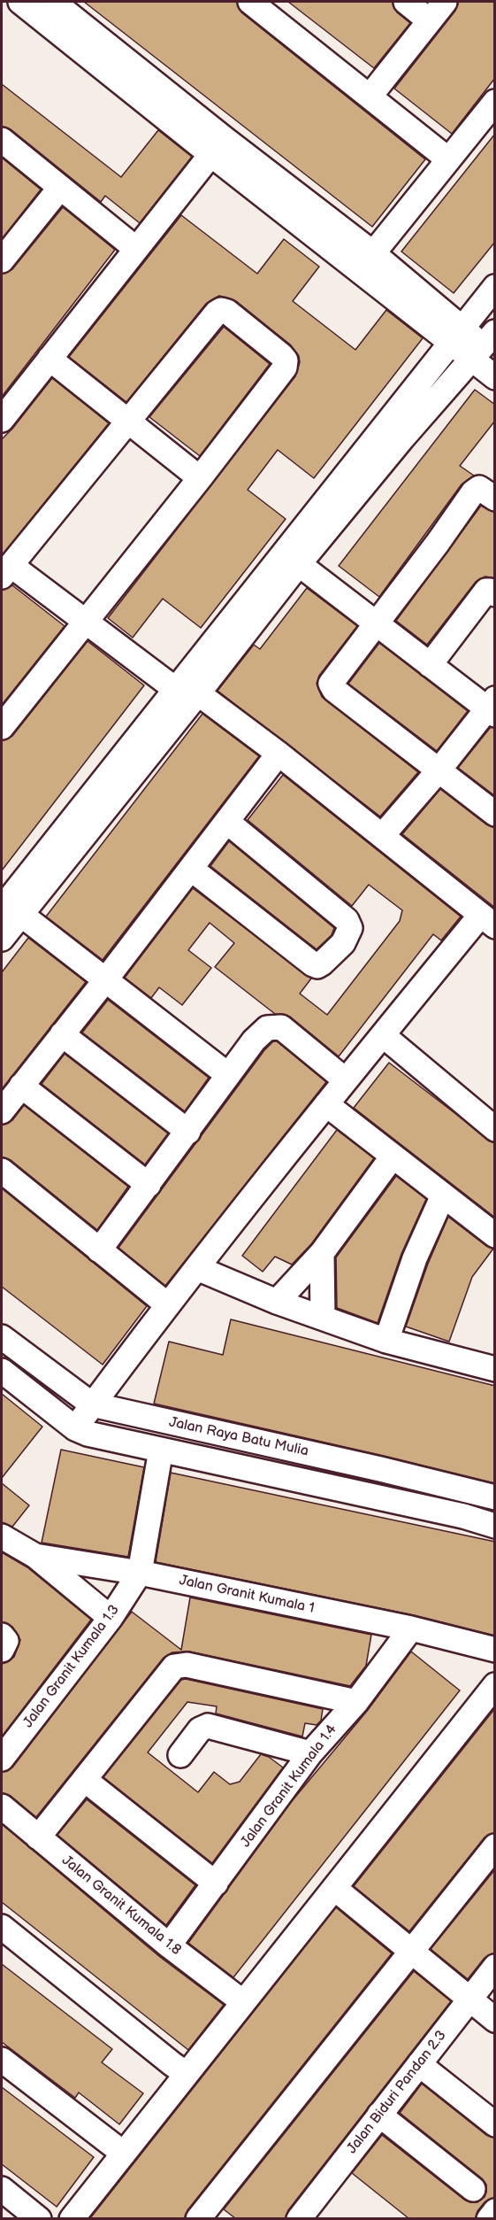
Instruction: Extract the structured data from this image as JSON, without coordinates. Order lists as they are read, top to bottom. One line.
{"streets":{"street":["Jalan Raya Batu Mulia","Jalan Granit Kumala 1","Jalan Granit Kumala 1.3","Jalan Granit Kumala 1.4","Jalan Granit Kumala 1.8","Jalan Biduri Pandan 2.3"]},"crossings":[["Jalan Granit Kumala 1","Jalan Granit Kumala 1.3"],["Jalan Granit Kumala 1","Jalan Granit Kumala 1.4"],["Jalan Granit Kumala 1.4","Jalan Granit Kumala 1.8"]]}
